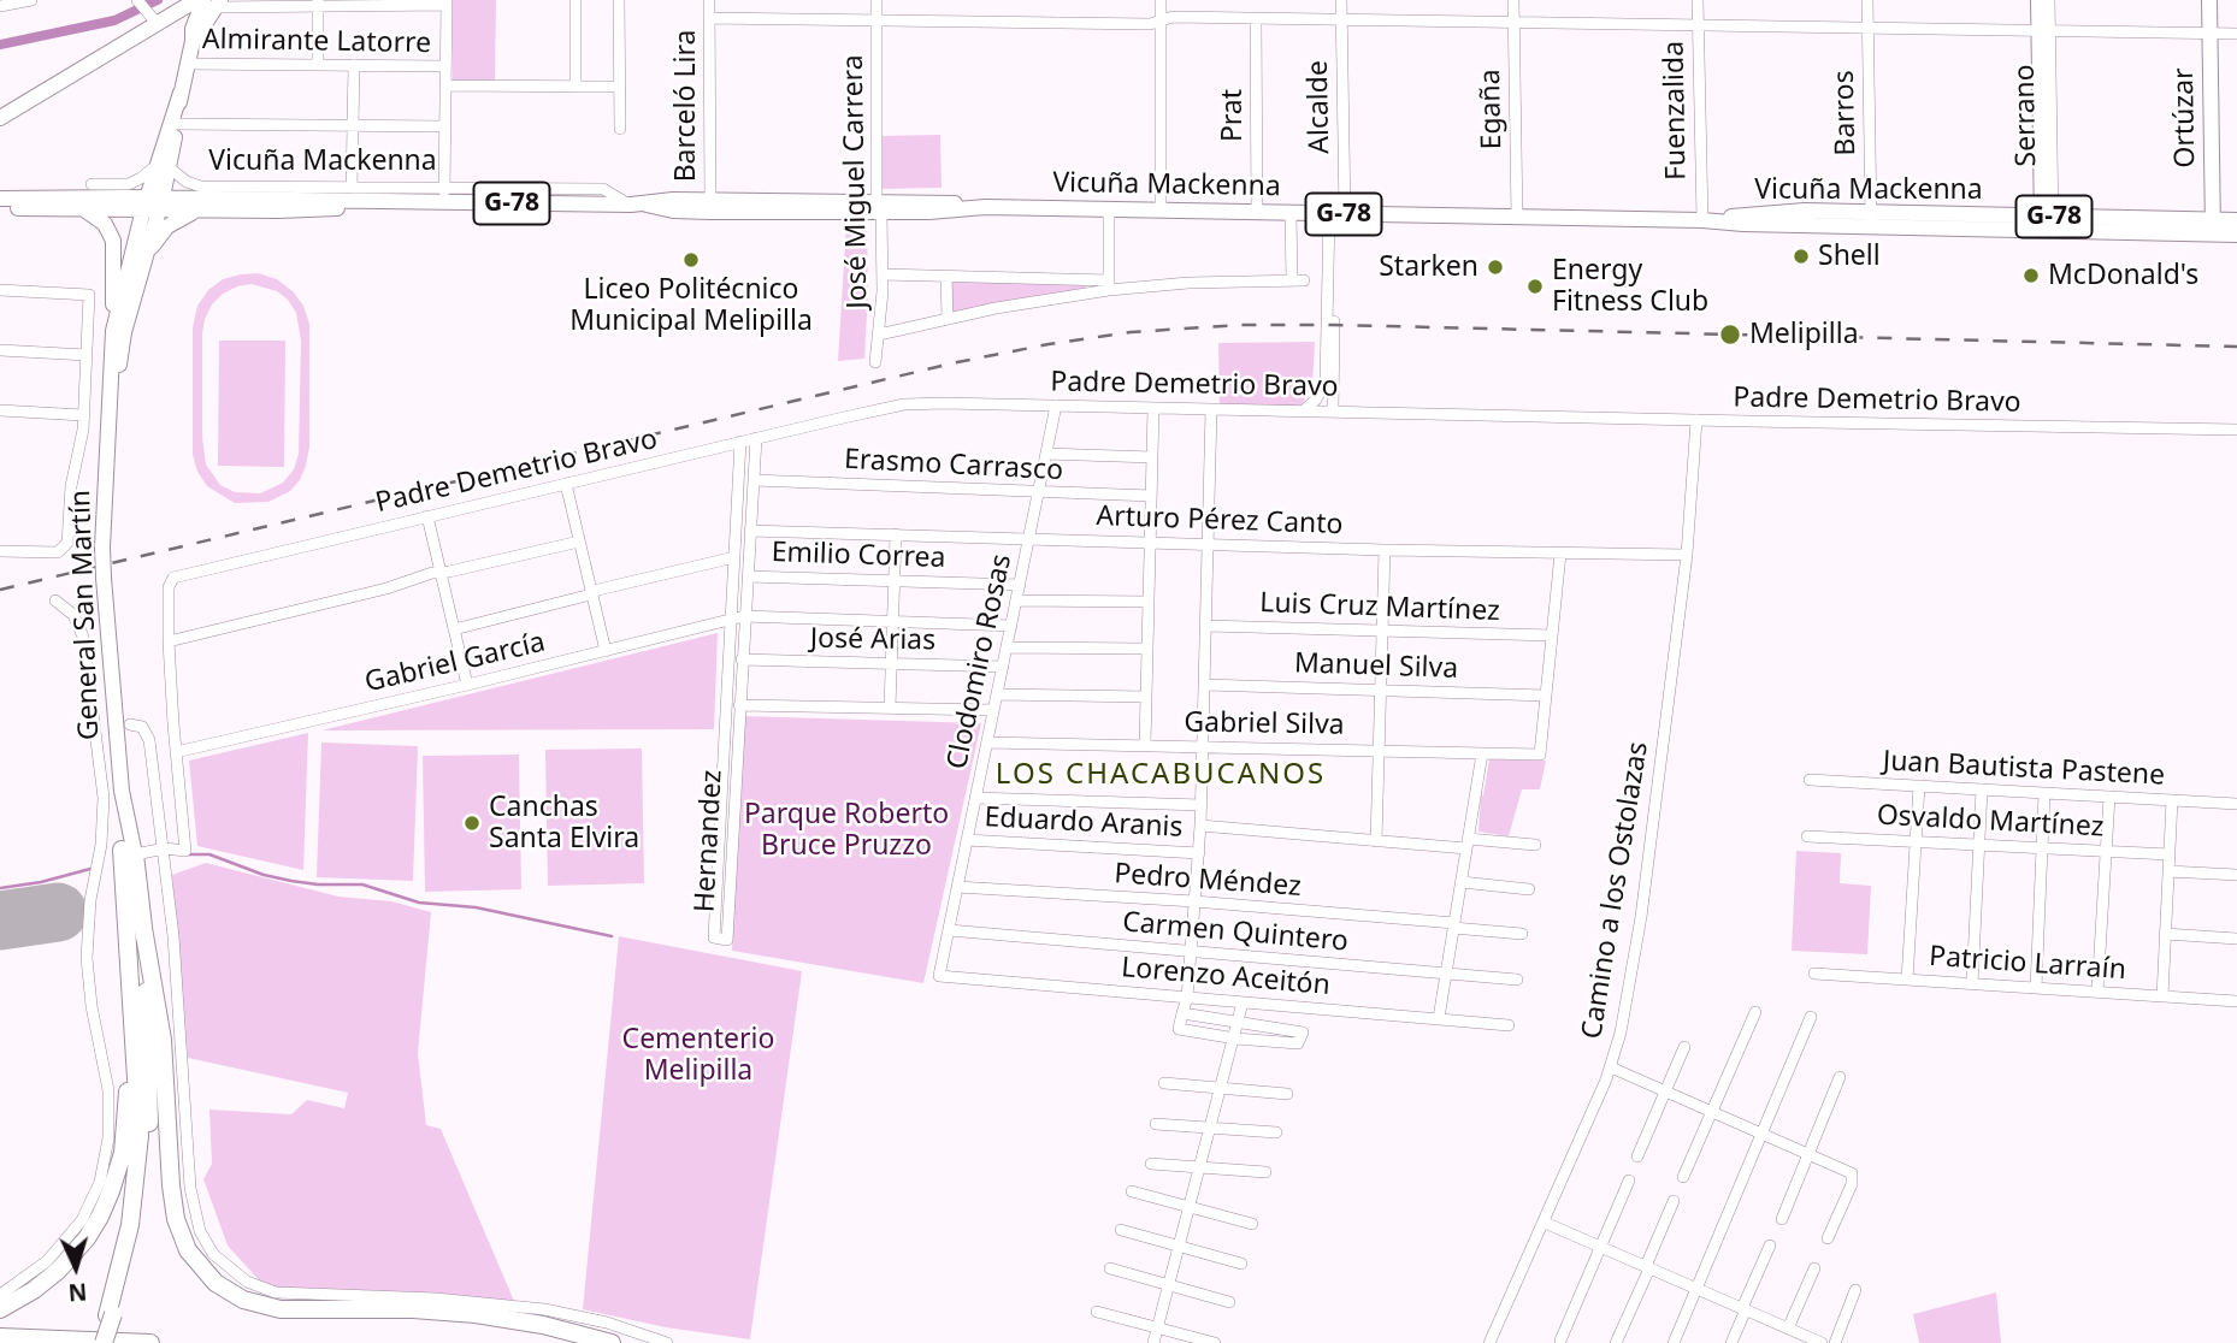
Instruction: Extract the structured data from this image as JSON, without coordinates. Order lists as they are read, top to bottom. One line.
{"streets":{"main road":["Serrano","Ortúzar","Vicuña Mackenna","G-78","General San Martín"],"street":["Almirante Latorre","Barceló Lira","Alcalde","Egaña","Fuenzalida","Barros","Prat","José Miguel Carrera","Padre Demetrio Bravo","Erasmo Carrasco","Arturo Pérez Canto","Emilio Correa","Luis Cruz Martínez","José Arias","Clodomiro Rosas","Gabriel García","Manuel Silva","Gabriel Silva","Juan Bautista Pastene","Osvaldo Martínez","Eduardo Aranis","Hernandez","Pedro Méndez","Camino a los Ostolazas","Carmen Quintero","Patricio Larraín","Lorenzo Aceitón"]},"crossings":[["Almirante Latorre","General San Martín"],["Barceló Lira","Vicuña Mackenna"],["Alcalde","Vicuña Mackenna"],["Alcalde","Padre Demetrio Bravo"],["Egaña","Vicuña Mackenna"],["Fuenzalida","Vicuña Mackenna"],["Barros","Vicuña Mackenna"],["Prat","Vicuña Mackenna"],["Serrano","Vicuña Mackenna"],["Ortúzar","Vicuña Mackenna"],["Vicuña Mackenna","José Miguel Carrera"],["Vicuña Mackenna","General San Martín"],["Padre Demetrio Bravo","Clodomiro Rosas"],["Padre Demetrio Bravo","Hernandez"],["Padre Demetrio Bravo","Camino a los Ostolazas"],["Erasmo Carrasco","Clodomiro Rosas"],["Erasmo Carrasco","Hernandez"],["Arturo Pérez Canto","Clodomiro Rosas"],["Arturo Pérez Canto","Hernandez"],["Arturo Pérez Canto","Camino a los Ostolazas"],["Emilio Correa","Clodomiro Rosas"],["Emilio Correa","Hernandez"],["José Arias","Clodomiro Rosas"],["José Arias","Hernandez"],["Clodomiro Rosas","Gabriel García"],["Clodomiro Rosas","Gabriel Silva"],["Clodomiro Rosas","Eduardo Aranis"],["Clodomiro Rosas","Pedro Méndez"],["Clodomiro Rosas","Carmen Quintero"],["Clodomiro Rosas","Lorenzo Aceitón"],["Gabriel García","Hernandez"],["Manuel Silva","Gabriel Silva"]],"districts":["LOS CHACABUCANOS"],"parks":["Parque Roberto Bruce Pruzzo","Cementerio Melipilla"],"places":["Shell","Liceo Politécnico Municipal Melipilla","Starken","McDonald's","Energy Fitness Club","Melipilla","Canchas Santa Elvira"],"north":"bottom"}
